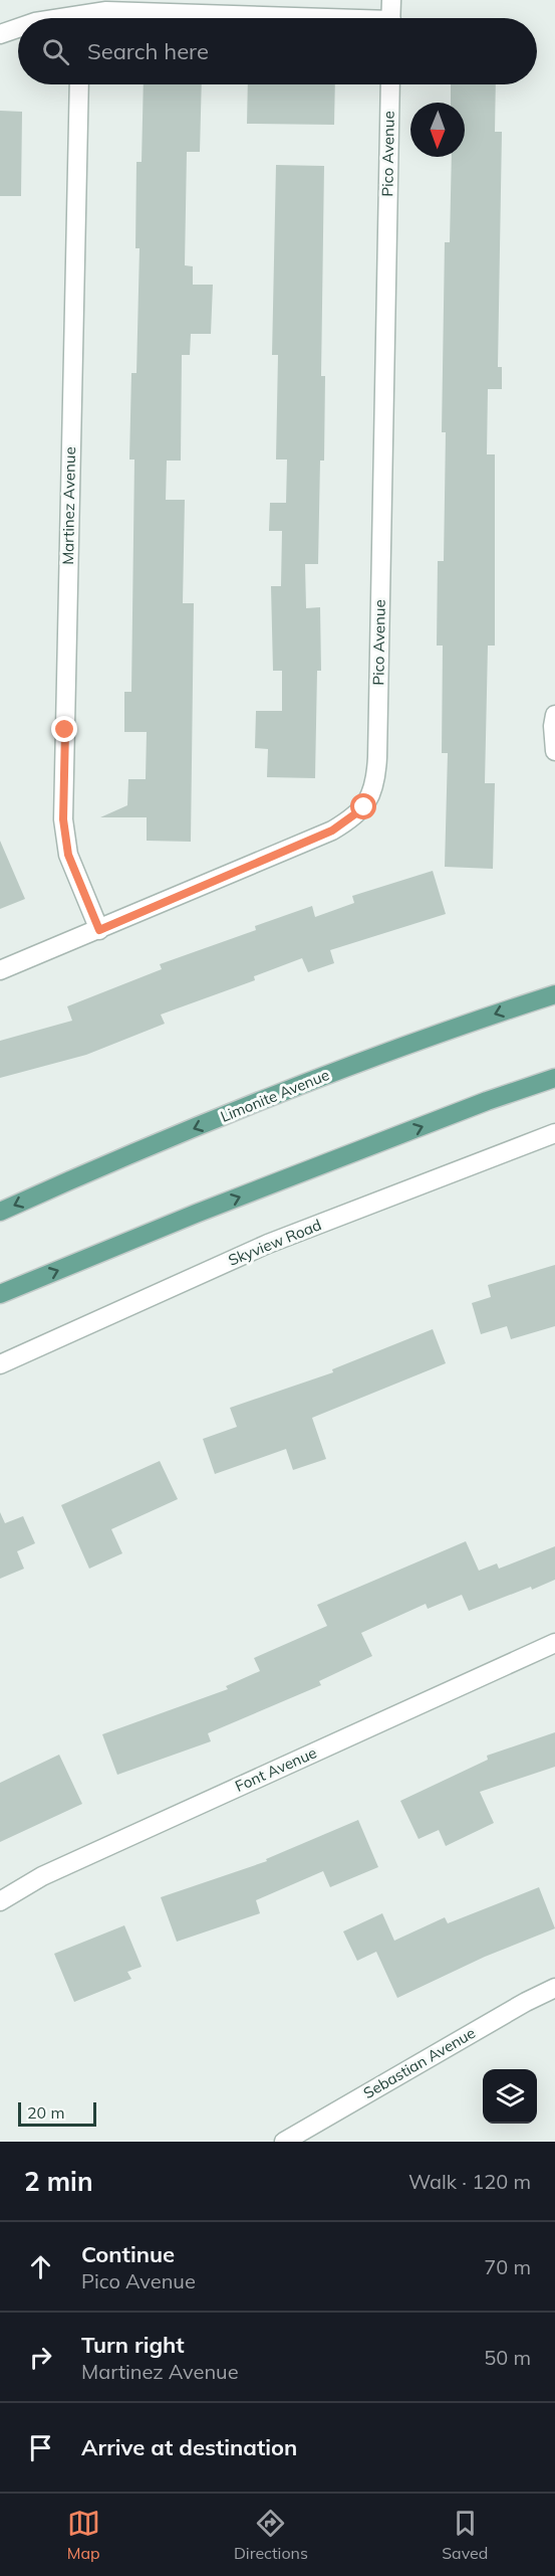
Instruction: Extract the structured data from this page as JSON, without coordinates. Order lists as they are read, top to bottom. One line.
{"streets":{"main road":["Limonite Avenue"],"street":["Pico Avenue","Martinez Avenue","Skyview Road","Font Avenue","Sebastian Avenue"]},"crossings":[["Pico Avenue","Martinez Avenue"]],"scale_bar":"20 m","north":"bottom","page":{"search":"Search here","scale":"20 m","heading":["2 min","Walk · 120 m"],"list":[["Continue","Pico Avenue","70 m"],["Turn right","Martinez Avenue","50 m"],"Arrive at destination"],"nav":["Map","Directions","Saved"]}}
